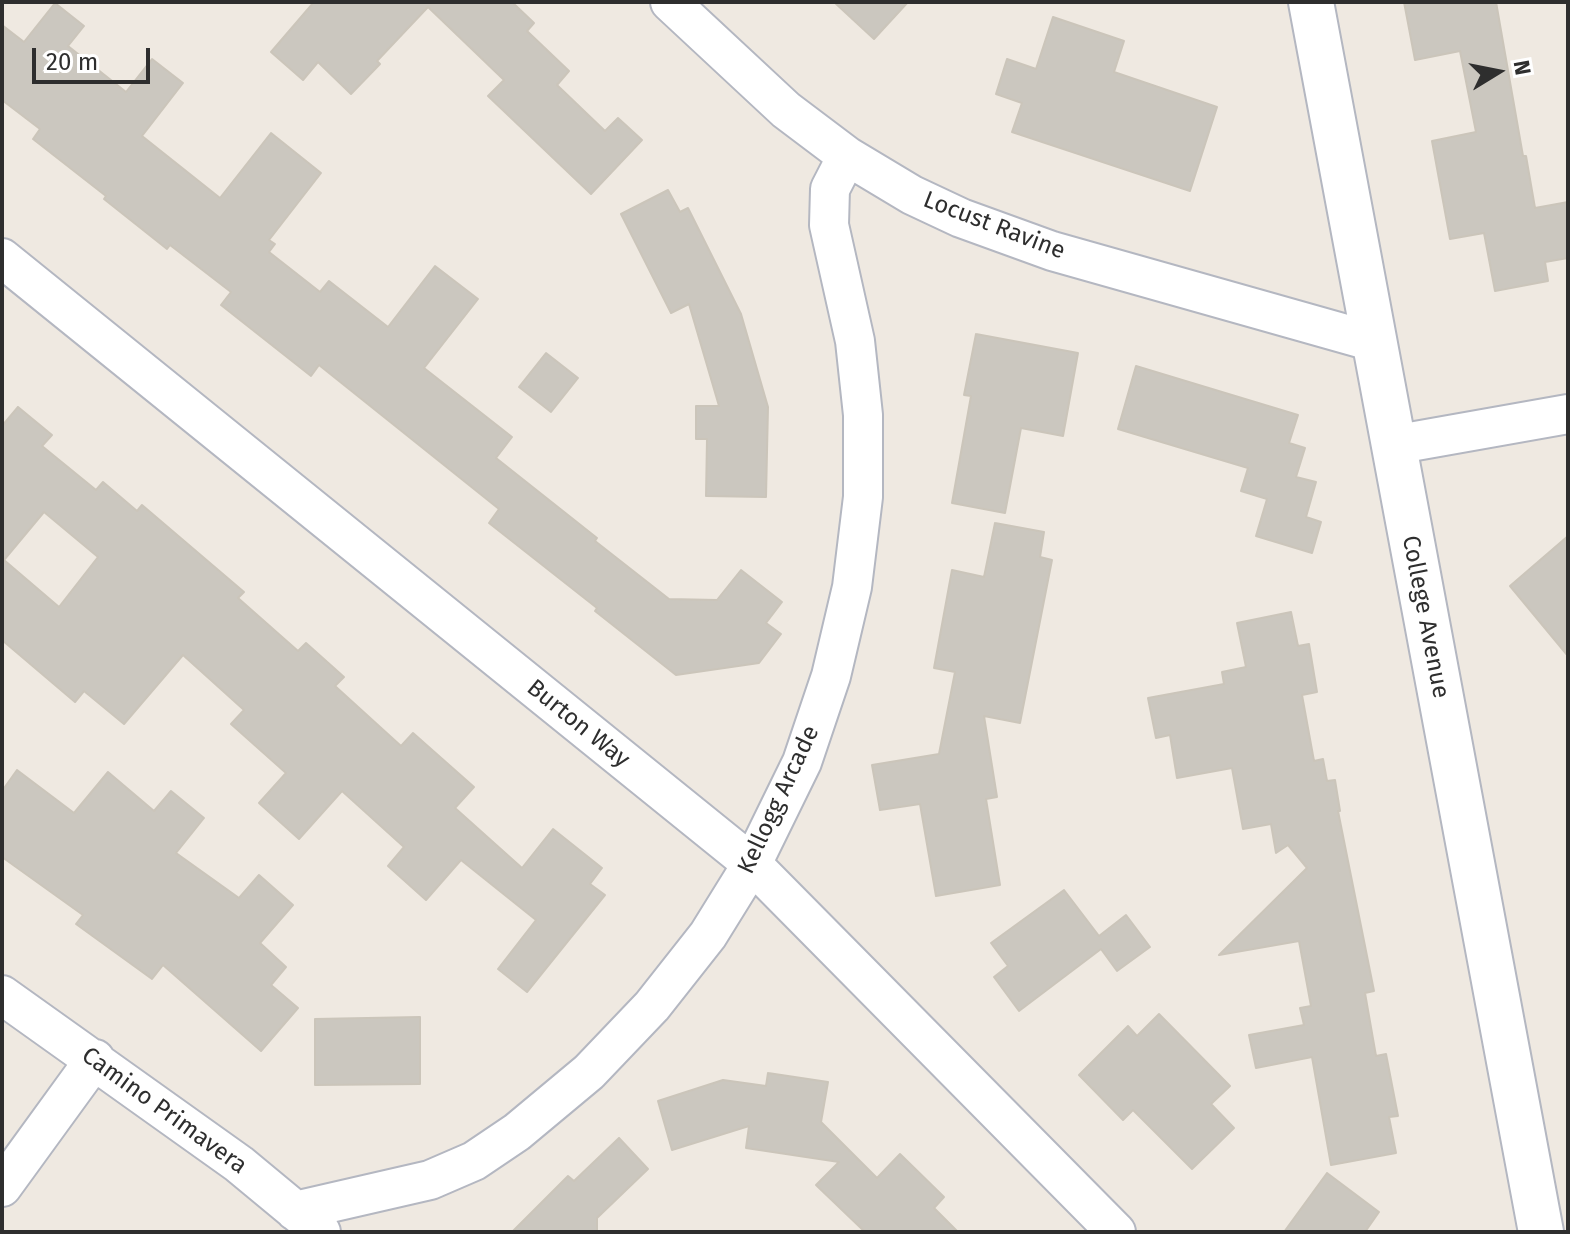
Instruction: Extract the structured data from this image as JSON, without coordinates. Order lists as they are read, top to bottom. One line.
{"streets":{"street":["Locust Ravine","College Avenue","Burton Way","Kellogg Arcade","Camino Primavera"]},"crossings":[["Locust Ravine","College Avenue"],["Locust Ravine","Kellogg Arcade"],["Burton Way","Kellogg Arcade"],["Kellogg Arcade","Camino Primavera"]],"scale_bar":"20 m","north":"right"}
